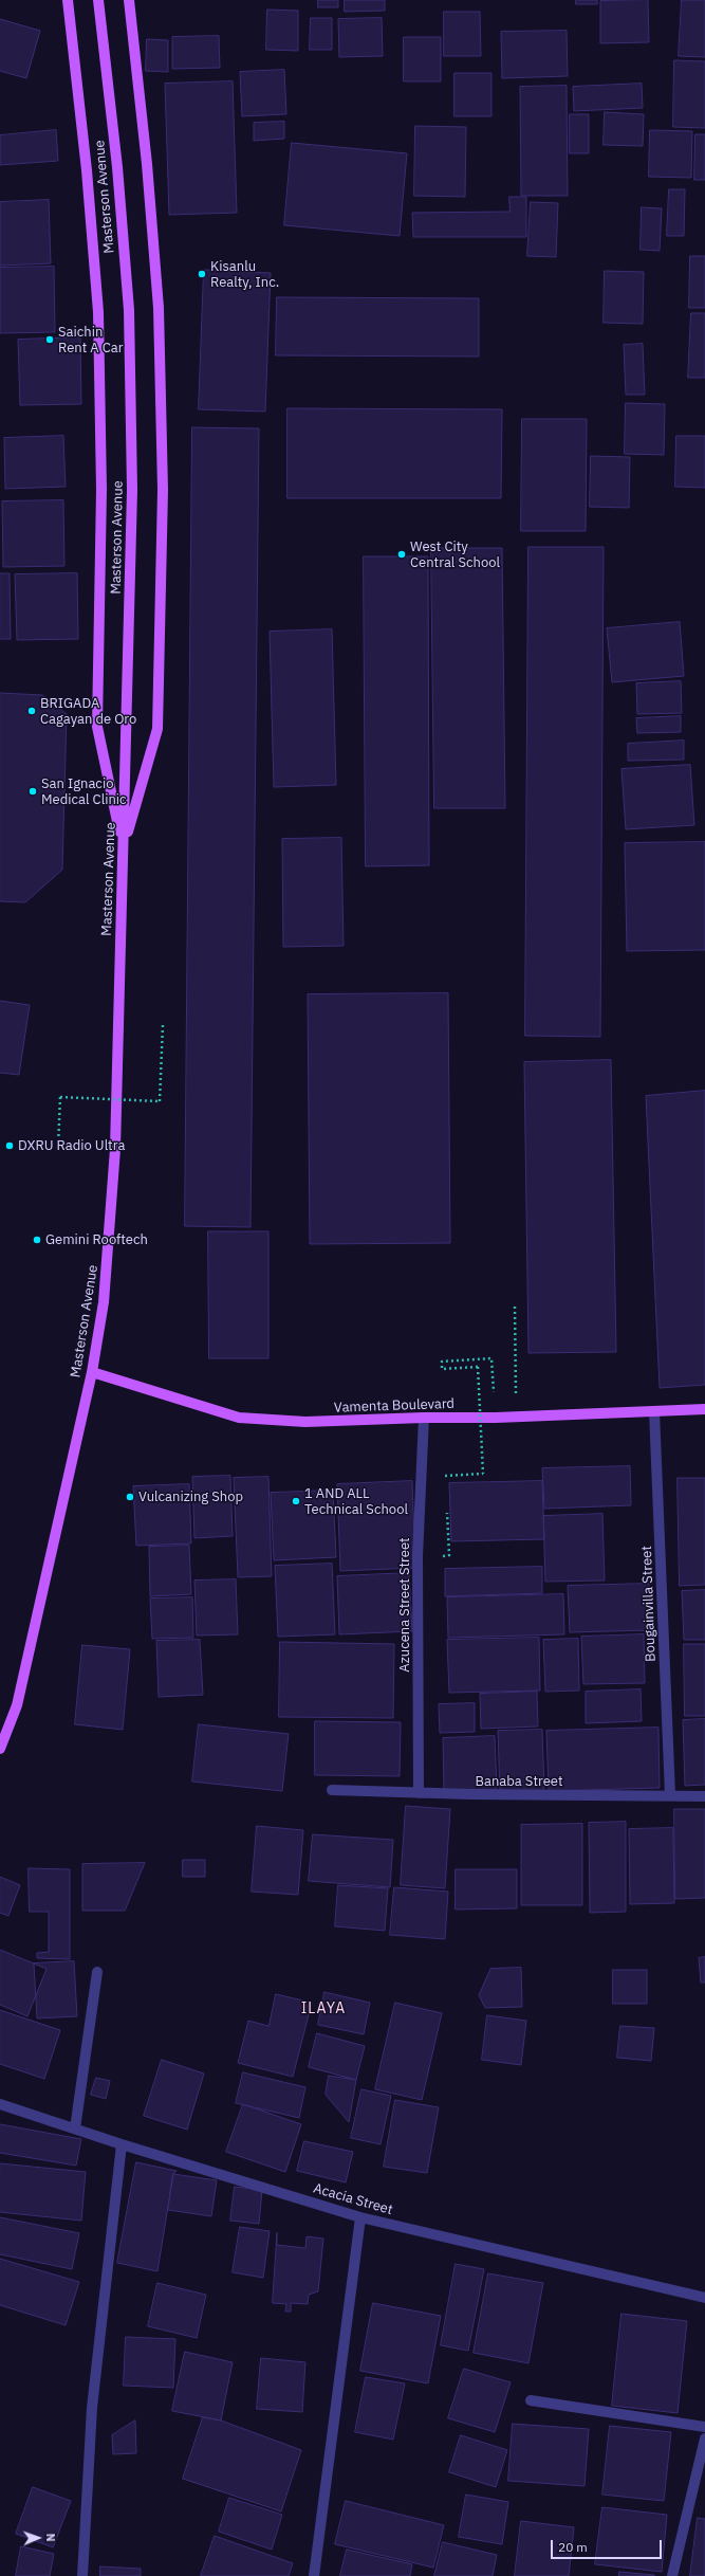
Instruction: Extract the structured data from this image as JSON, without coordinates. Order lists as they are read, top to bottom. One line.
{"streets":{"main road":["Masterson Avenue","Vamenta Boulevard"],"street":["Bougainvilla Street","Azucena Street Street","Banaba Street","Acacia Street"]},"crossings":[["Masterson Avenue","Vamenta Boulevard"],["Vamenta Boulevard","Bougainvilla Street"],["Vamenta Boulevard","Azucena Street Street"],["Bougainvilla Street","Banaba Street"],["Azucena Street Street","Banaba Street"]],"districts":["ILAYA"],"places":["Kisanlu Realty, Inc.","Saichin Rent A Car","West City Central School","BRIGADA Cagayan de Oro","San Ignacio Medical Clinic","DXRU Radio Ultra","Gemini Rooftech","Vulcanizing Shop","1 AND ALL Technical School"],"scale_bar":"20 m","north":"right"}
